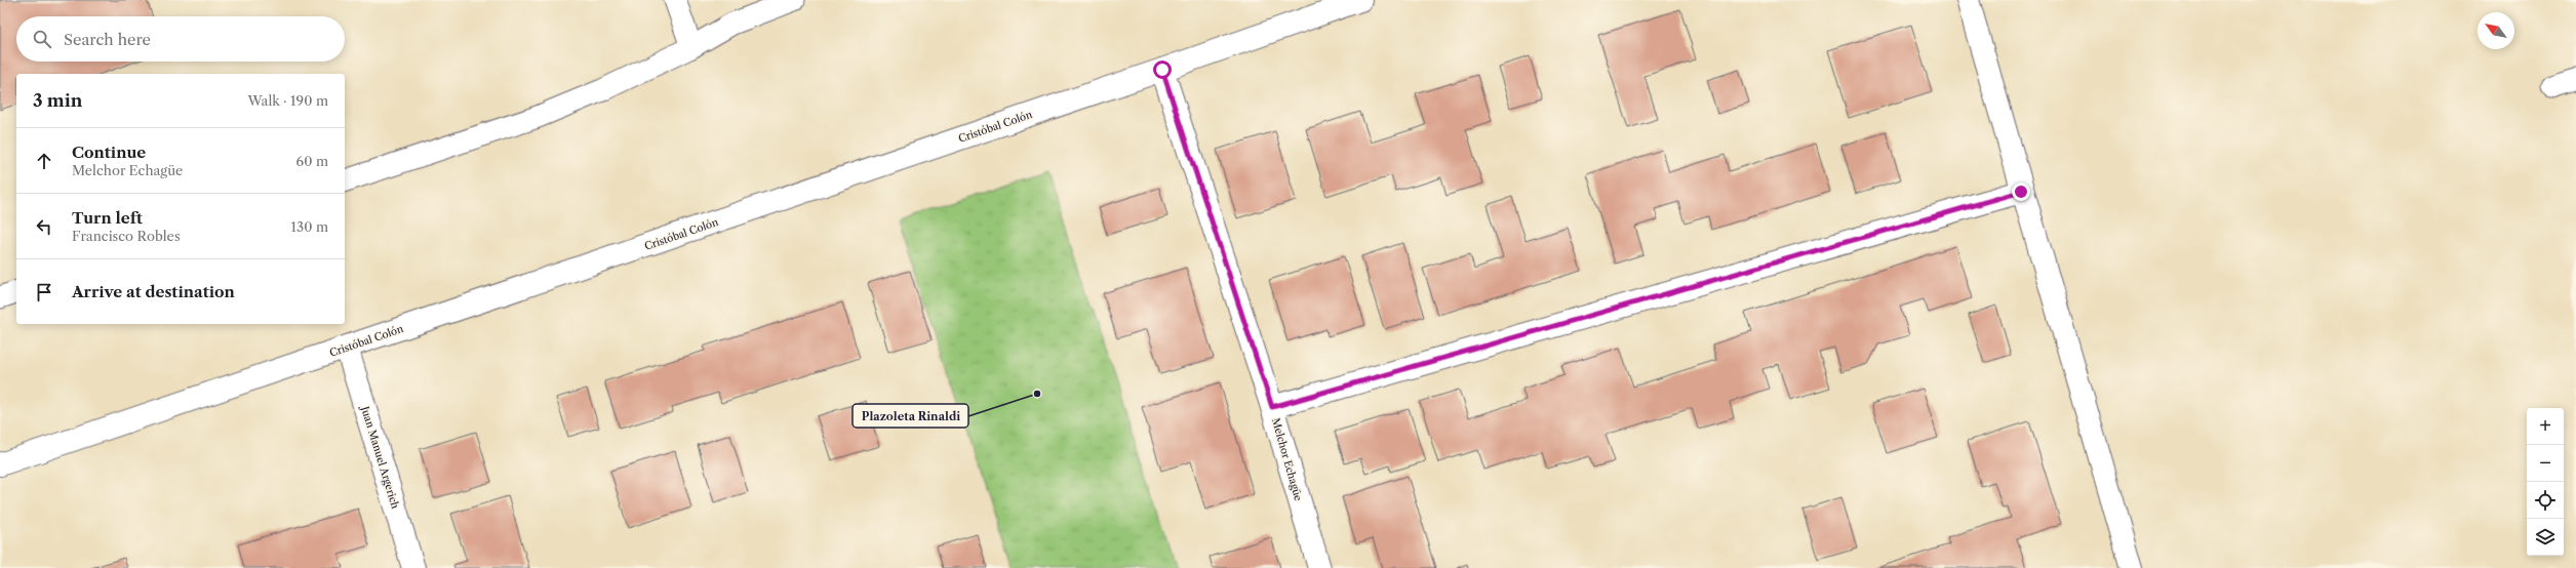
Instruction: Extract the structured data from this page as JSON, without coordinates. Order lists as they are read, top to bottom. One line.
{"streets":{"street":["Cristóbal Colón","Juan Manuel Argerich","Melchor Echagüe"]},"crossings":[["Cristóbal Colón","Juan Manuel Argerich"],["Cristóbal Colón","Melchor Echagüe"]],"places":["Plazoleta Rinaldi"],"north":"top left","page":{"search":"Search here","heading":["3 min","Walk · 190 m"],"list":[["Continue","Melchor Echagüe","60 m"],["Turn left","Francisco Robles","130 m"],"Arrive at destination"],"map_buttons":["+","−"]}}
